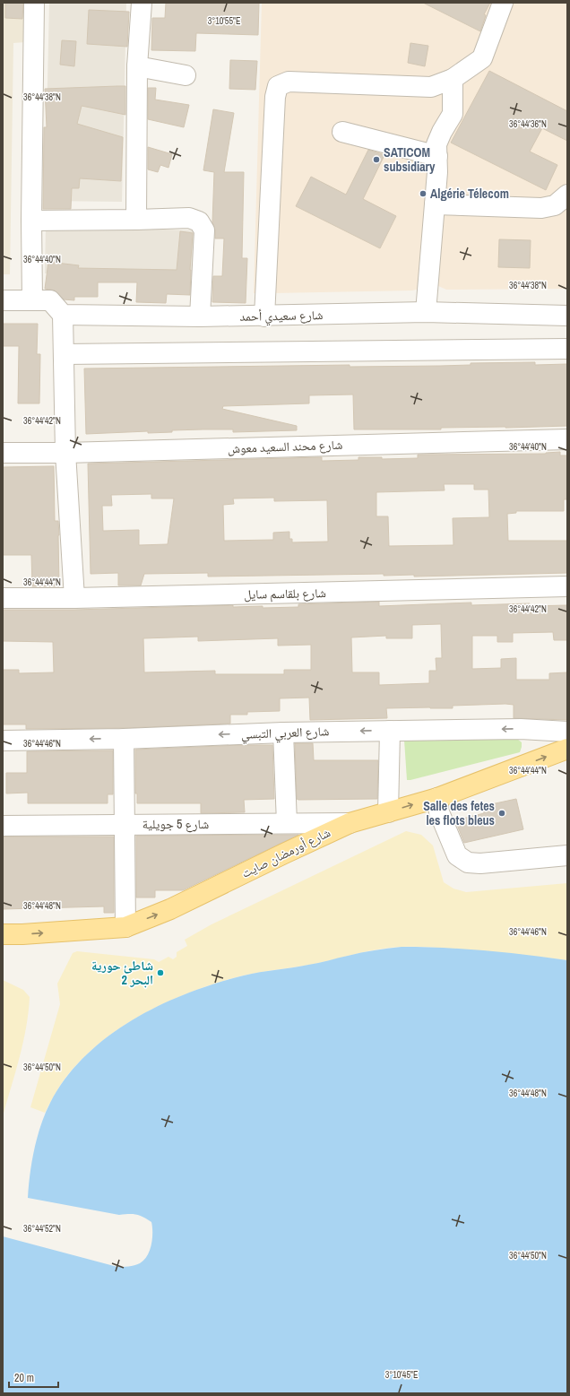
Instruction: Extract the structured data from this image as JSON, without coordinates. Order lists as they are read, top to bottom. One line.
{"streets":{"main road":["شارع أورمضان صايت"],"street":["شارع سعيدي أحمد","شارع محند السعيد معوش","شارع بلقاسم سايل","شارع العربي التبسي","شارع 5 جويلية"]},"crossings":[["شارع 5 جويلية","شارع أورمضان صايت"]],"one_way":["شارع العربي التبسي","شارع أورمضان صايت"],"places":["SATICOM subsidiary","Algérie Télecom","Salle des fetes les flots bleus","شاطئ حورية البحر 2"],"scale_bar":"20 m","coordinates":["3°10'55\"E","36°44'38\"N","36°44'36\"N","36°44'40\"N","36°44'42\"N","36°44'44\"N","36°44'46\"N","36°44'48\"N","36°44'50\"N","36°44'52\"N","3°10'45\"E"]}
